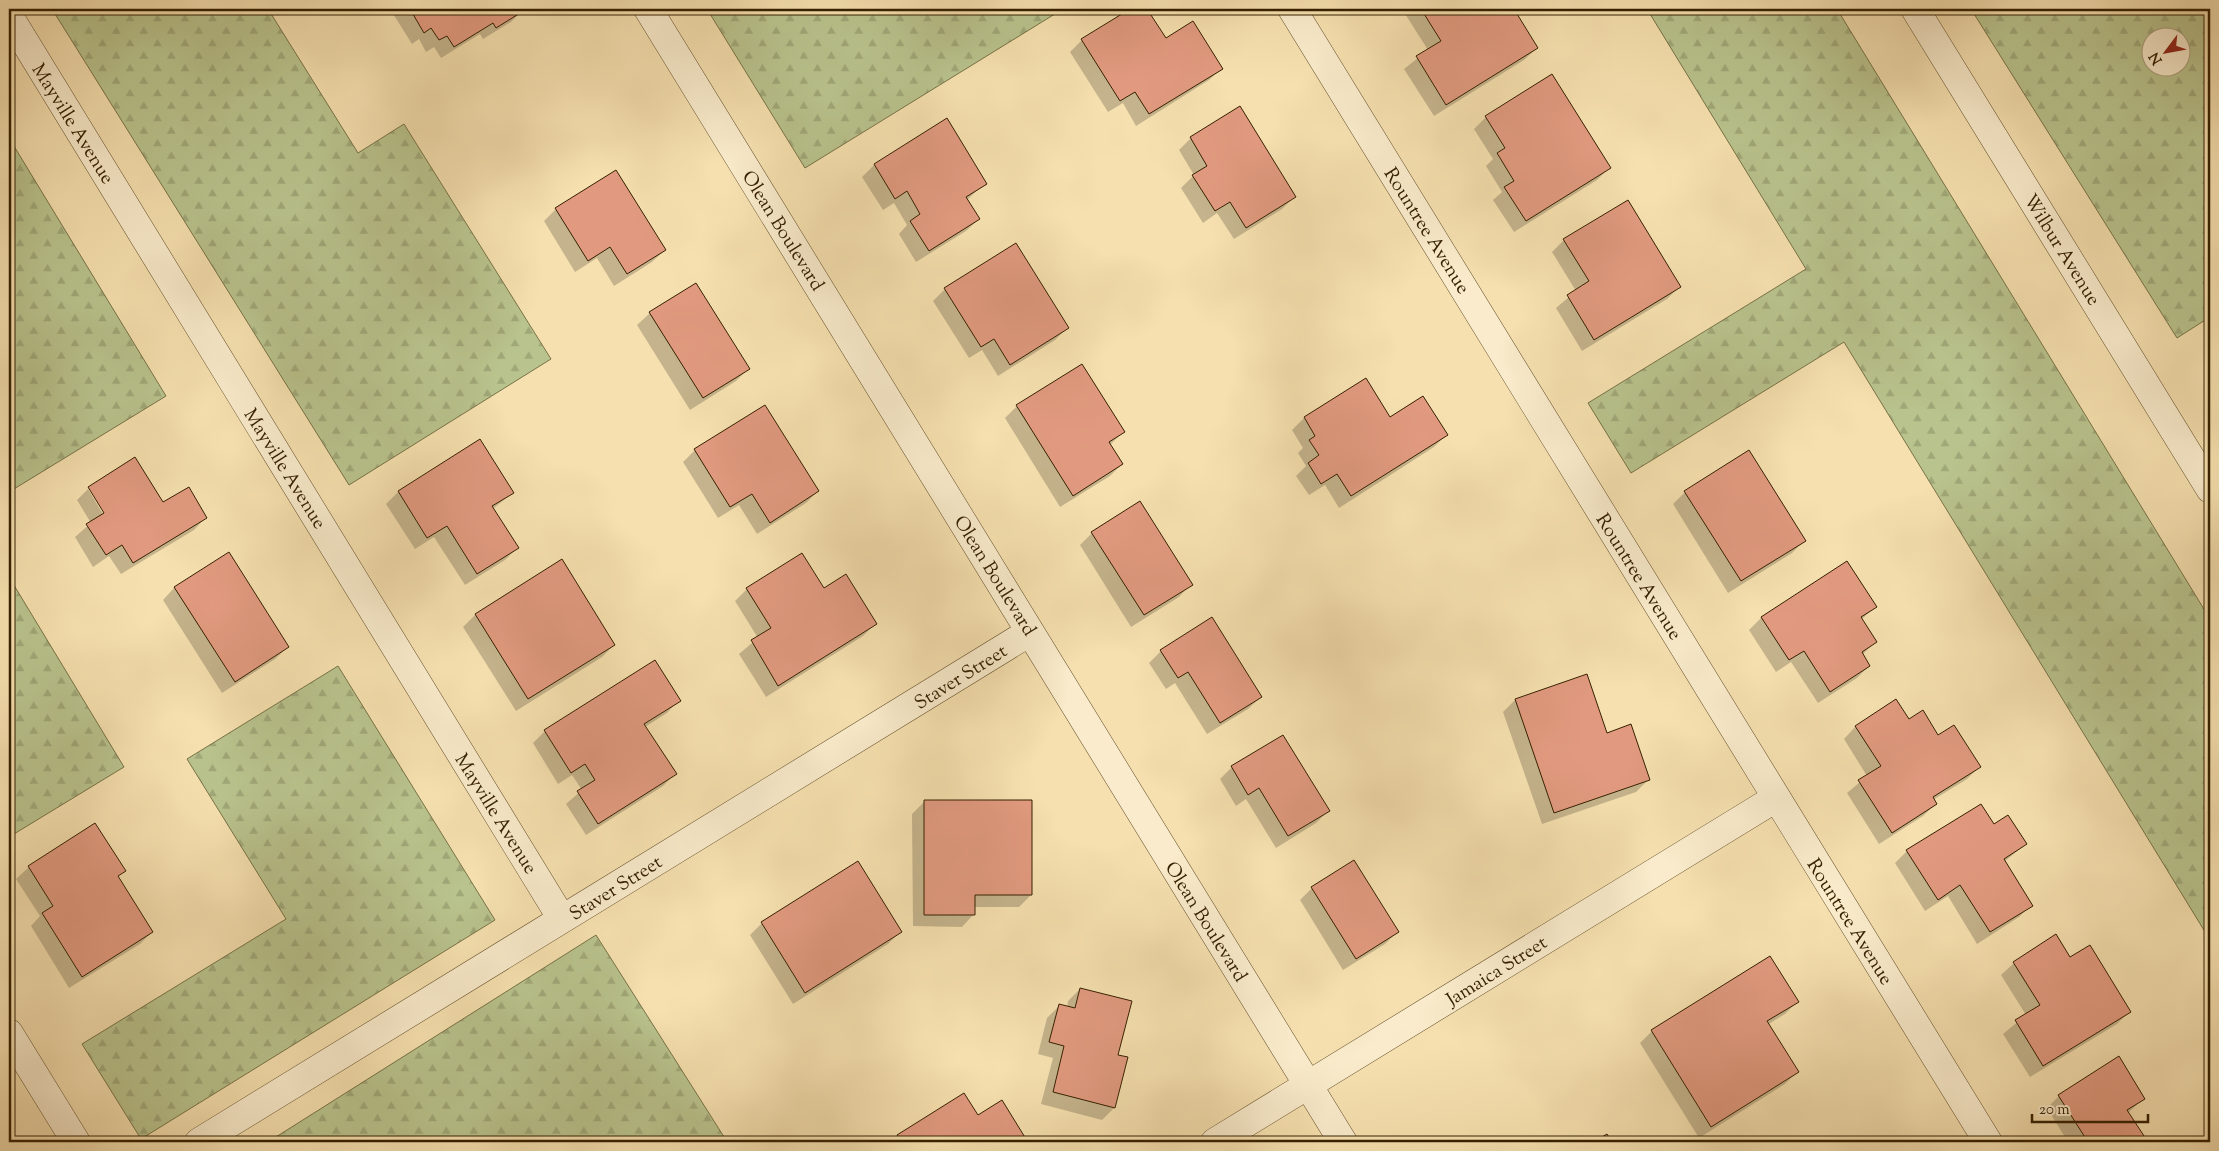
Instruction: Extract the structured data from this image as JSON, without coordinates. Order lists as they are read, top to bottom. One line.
{"streets":{"street":["Mayville Avenue","Olean Boulevard","Rountree Avenue","Wilbur Avenue","Staver Street","Jamaica Street"]},"crossings":[["Mayville Avenue","Staver Street"],["Olean Boulevard","Staver Street"],["Olean Boulevard","Jamaica Street"],["Rountree Avenue","Jamaica Street"]],"scale_bar":"20 m","north":"bottom left"}
